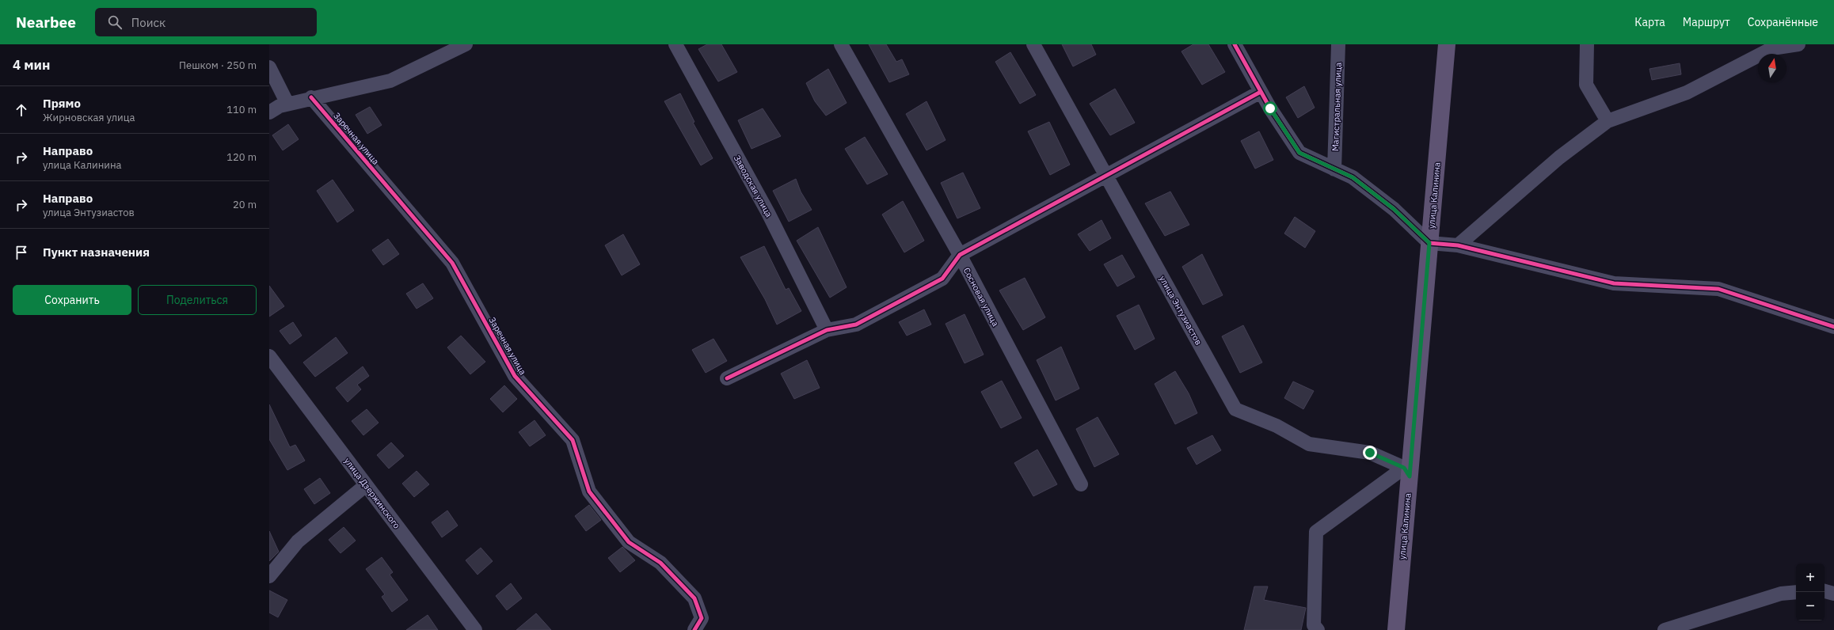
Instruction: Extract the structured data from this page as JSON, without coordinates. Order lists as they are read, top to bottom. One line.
{"streets":{"main road":["улица Калинина"],"street":["Магистральная улица","Заречная улица","Заводская улица","Сосновая улица","улица Энтузиастов","улица Дзержинского"]},"crossings":[["улица Калинина","улица Энтузиастов"]],"north":"top","page":{"header":"Nearbee","search":"Поиск","nav":["Карта","Маршрут","Сохранённые"],"heading":["4 мин","Пешком · 250 m"],"list":[["Прямо","Жирновская улица","110 m"],["Направо","улица Калинина","120 m"],["Направо","улица Энтузиастов","20 m"],"Пункт назначения"],"buttons":["Сохранить","Поделиться"],"map_buttons":["+","−"]}}
